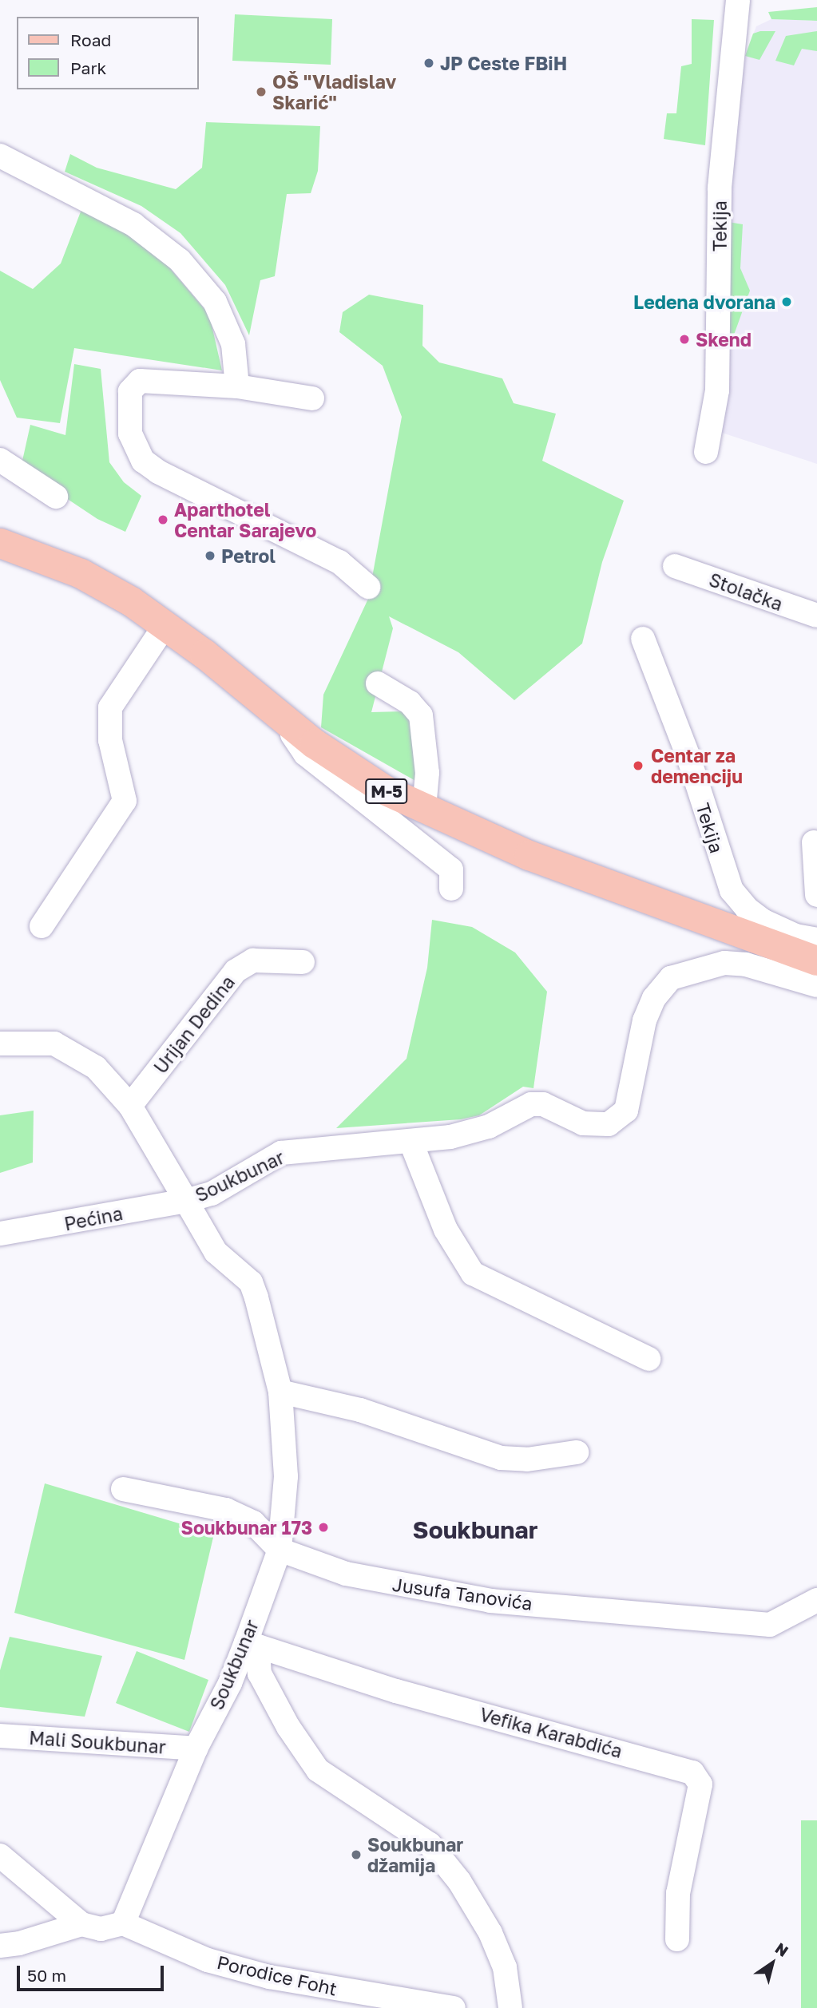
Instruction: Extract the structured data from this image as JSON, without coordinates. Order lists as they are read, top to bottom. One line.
{"streets":{"main road":["M-5"],"street":["Tekija","Stolačka","Urijan Dedina","Soukbunar","Pećina","Jusufa Tanovića","Vefika Karabdića","Mali Soukbunar","Porodice Foht"]},"crossings":[["M-5","Soukbunar"],["Soukbunar","Pećina"],["Soukbunar","Jusufa Tanovića"],["Soukbunar","Vefika Karabdića"],["Soukbunar","Mali Soukbunar"],["Soukbunar","Porodice Foht"]],"districts":["Soukbunar"],"places":["JP Ceste FBiH","OŠ \"Vladislav Skarić\"","Ledena dvorana","Skend","Aparthotel Centar Sarajevo","Petrol","Centar za demenciju","Soukbunar 173","Soukbunar džamija"],"legend":["Road","Park"],"scale_bar":"50 m","north":"top right"}
